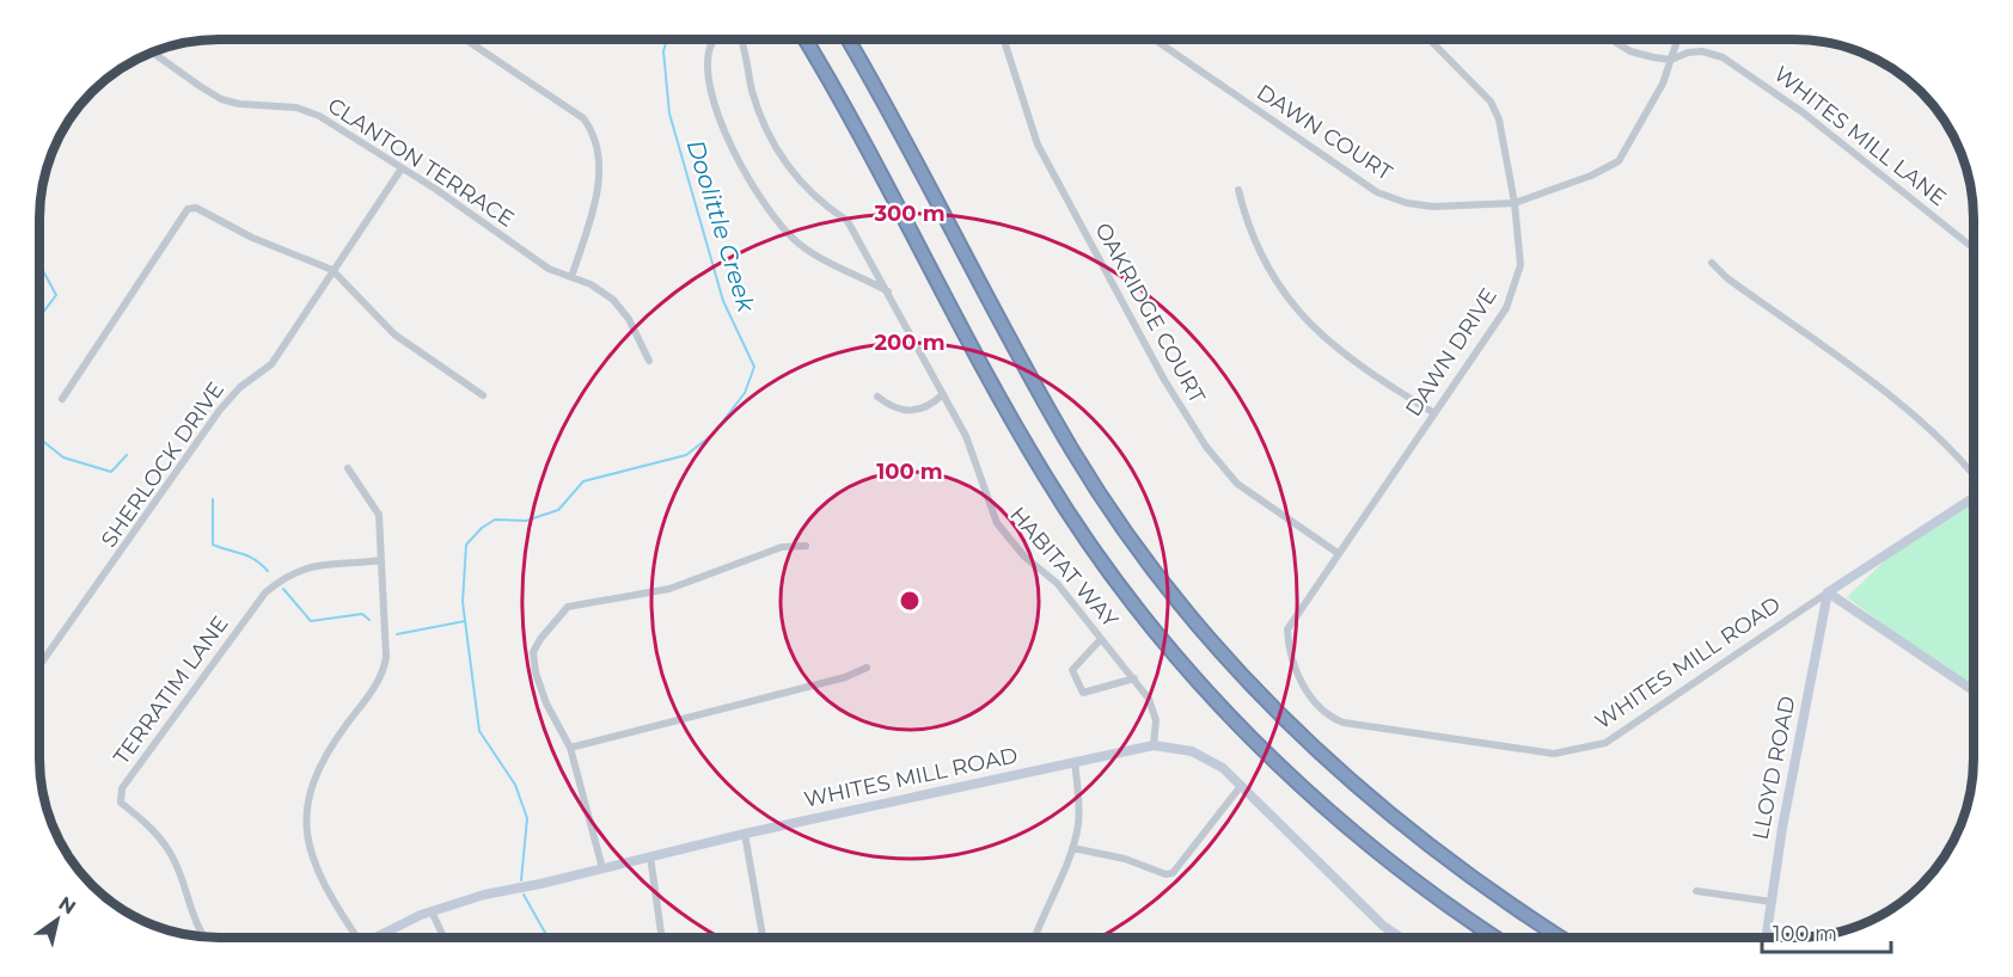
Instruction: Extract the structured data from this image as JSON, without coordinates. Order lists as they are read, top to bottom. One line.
{"streets":{"street":["DAWN COURT","WHITES MILL LANE","CLANTON TERRACE","OAKRIDGE COURT","DAWN DRIVE","SHERLOCK DRIVE","HABITAT WAY","WHITES MILL ROAD","TERRATIM LANE","LLOYD ROAD"]},"crossings":[["DAWN COURT","WHITES MILL LANE"],["DAWN COURT","DAWN DRIVE"],["CLANTON TERRACE","SHERLOCK DRIVE"],["OAKRIDGE COURT","DAWN DRIVE"],["DAWN DRIVE","WHITES MILL ROAD"],["HABITAT WAY","WHITES MILL ROAD"],["WHITES MILL ROAD","LLOYD ROAD"]],"water":["Doolittle Creek"],"scale_bar":"100 m","north":"top right","rings":["300 m","200 m","100 m"]}
